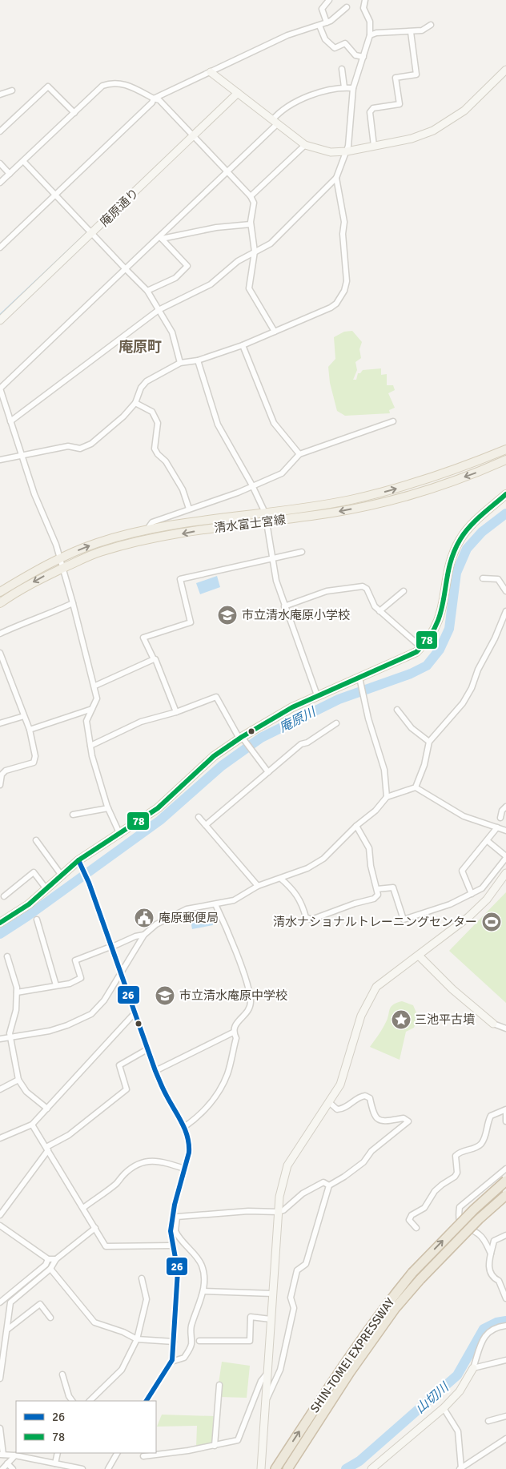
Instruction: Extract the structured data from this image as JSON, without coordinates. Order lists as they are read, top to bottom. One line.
{"streets":{"highway":["SHIN-TOMEI EXPRESSWAY"],"main road":["清水富士宮線"],"street":["庵原通り"]},"districts":["庵原町"],"water":["庵原川","山切川"],"places":{"school or university":["市立清水庵原小学校","市立清水庵原中学校"],"public building":["庵原郵便局"],"sports":["清水ナショナルトレーニングセンター"],"place":["三池平古墳"]},"lines":["transit line 78","transit line 26"],"legend":["26","78"]}
